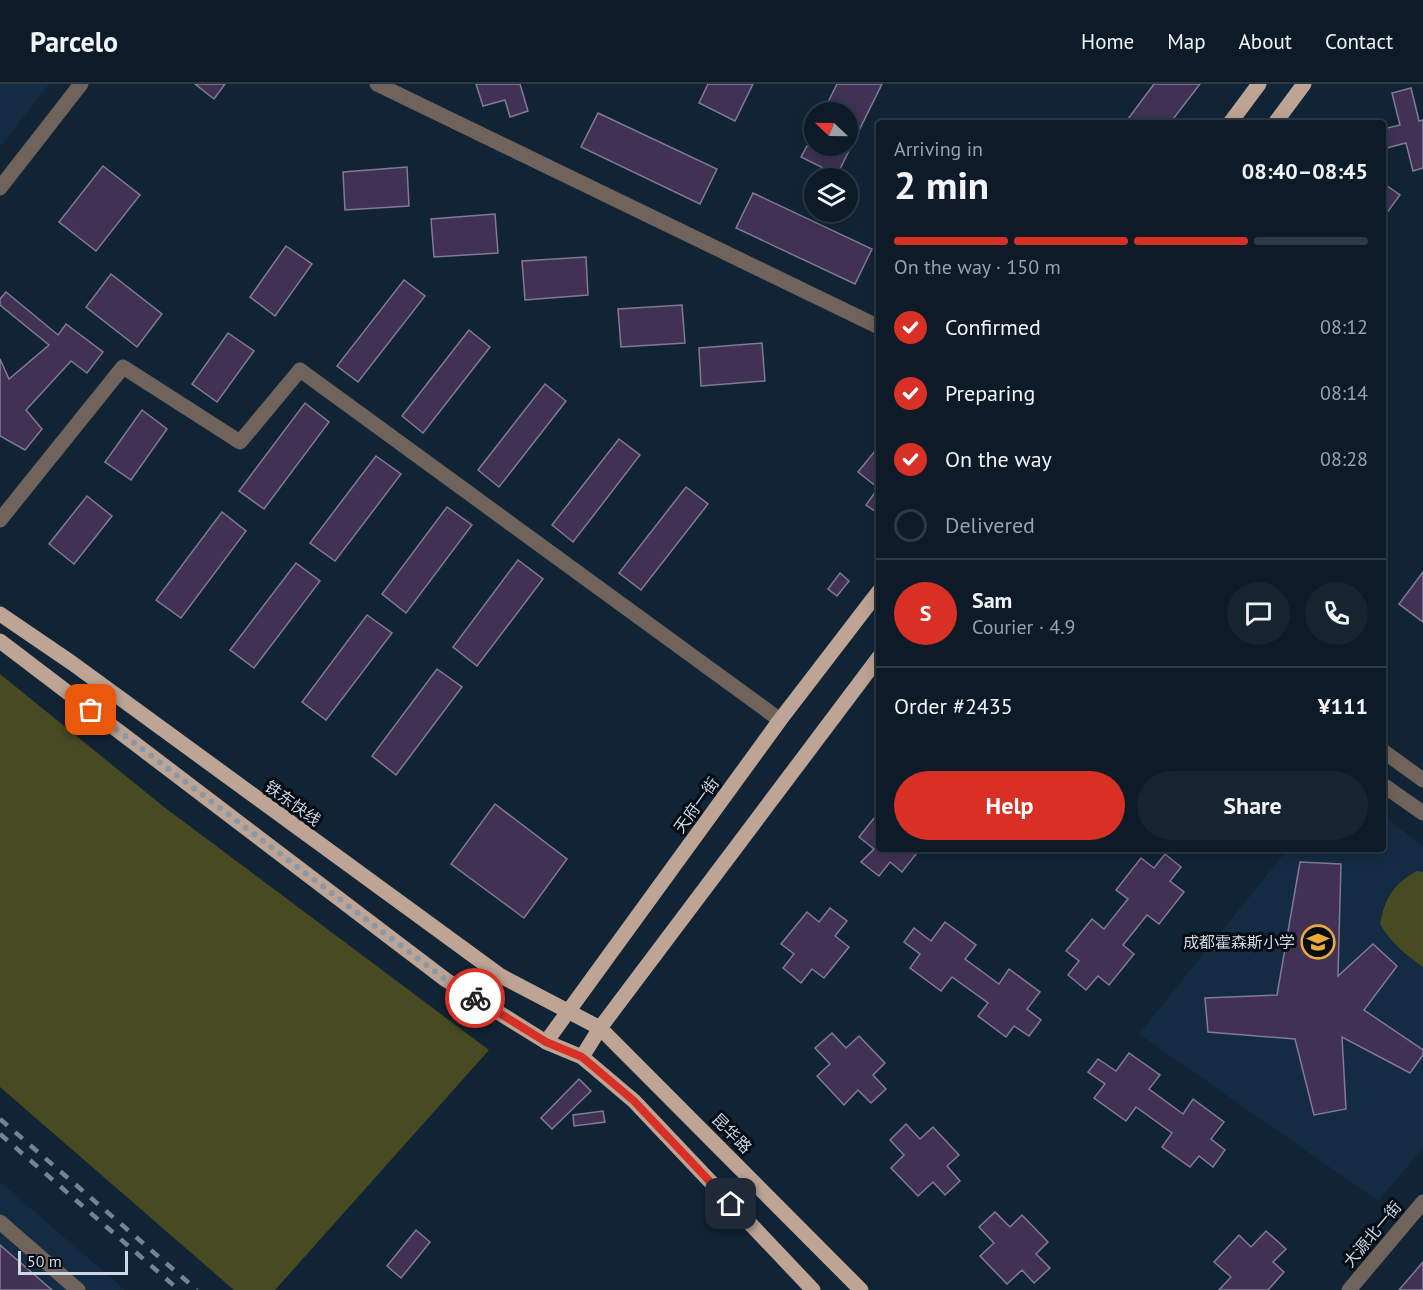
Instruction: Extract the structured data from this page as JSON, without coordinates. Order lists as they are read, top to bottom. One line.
{"streets":{"main road":["铁东快线","天府一街","昆华路"],"street":["大源北一街"]},"crossings":[["铁东快线","天府一街"],["铁东快线","昆华路"],["天府一街","昆华路"]],"places":{"school or university":["成都霍森斯小学"]},"scale_bar":"50 m","north":"left","page":{"header":"Parcelo","nav":["Home","Map","About","Contact"],"heading":["2 min","Arriving in","08:40–08:45"],"panel":["Sam","Courier · 4.9","Order #2435","¥111"],"bar":"On the way · 150 m","list":[["Confirmed","08:12"],["Preparing","08:14"],["On the way","08:28"],"Delivered"],"round":"S","buttons":["Help","Share"],"scale":"50 m"}}
